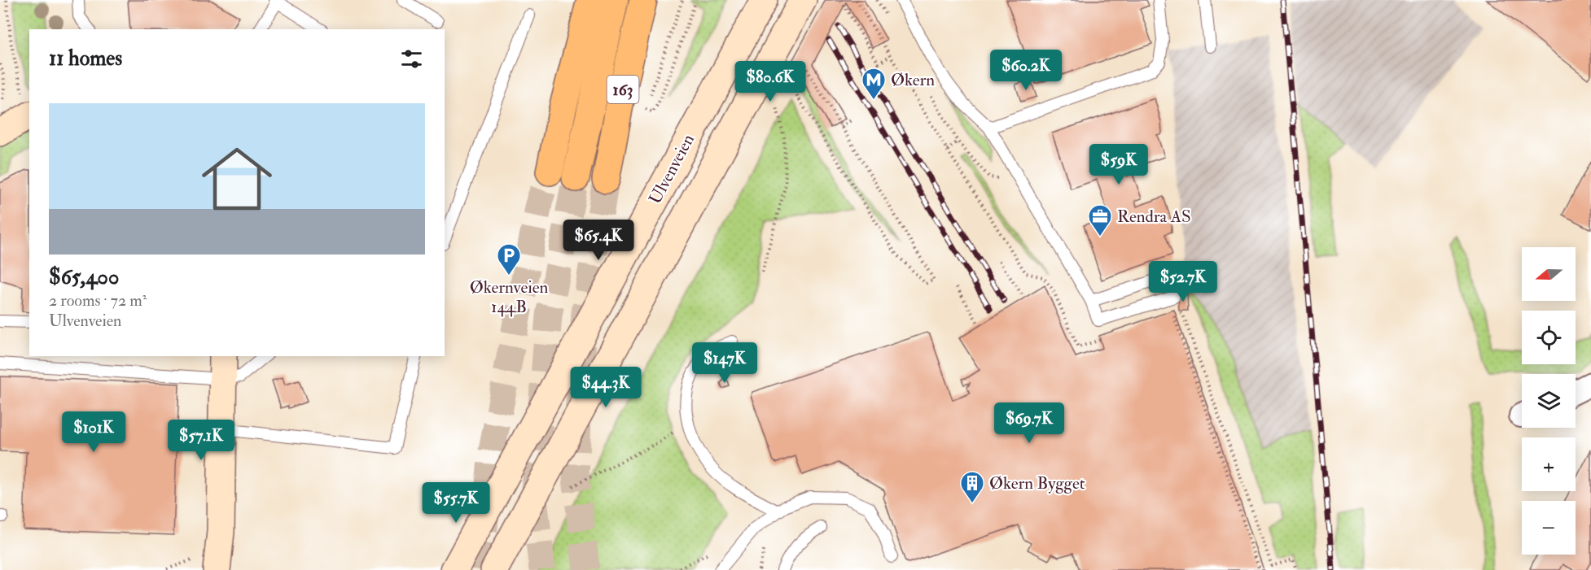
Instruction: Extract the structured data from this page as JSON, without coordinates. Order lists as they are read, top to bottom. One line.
{"streets":{"highway":["163"],"main road":["Ulvenveien"]},"places":{"metro station":["Økern"],"office":["Rendra AS"],"parking":["Økernveien 144B"],"building":["Økern Bygget"]},"north":"left","page":{"heading":"11 homes","price":["$60.2K","$80.6K","$59K","$65.4K","$52.7K","$147K","$44.3K","$69.7K","$101K","$57.1K","$55.7K"],"list":[{"name":"$65,400","note":"2 rooms · 72 m² · Ulvenveien"}],"map_buttons":["+","−"]}}
